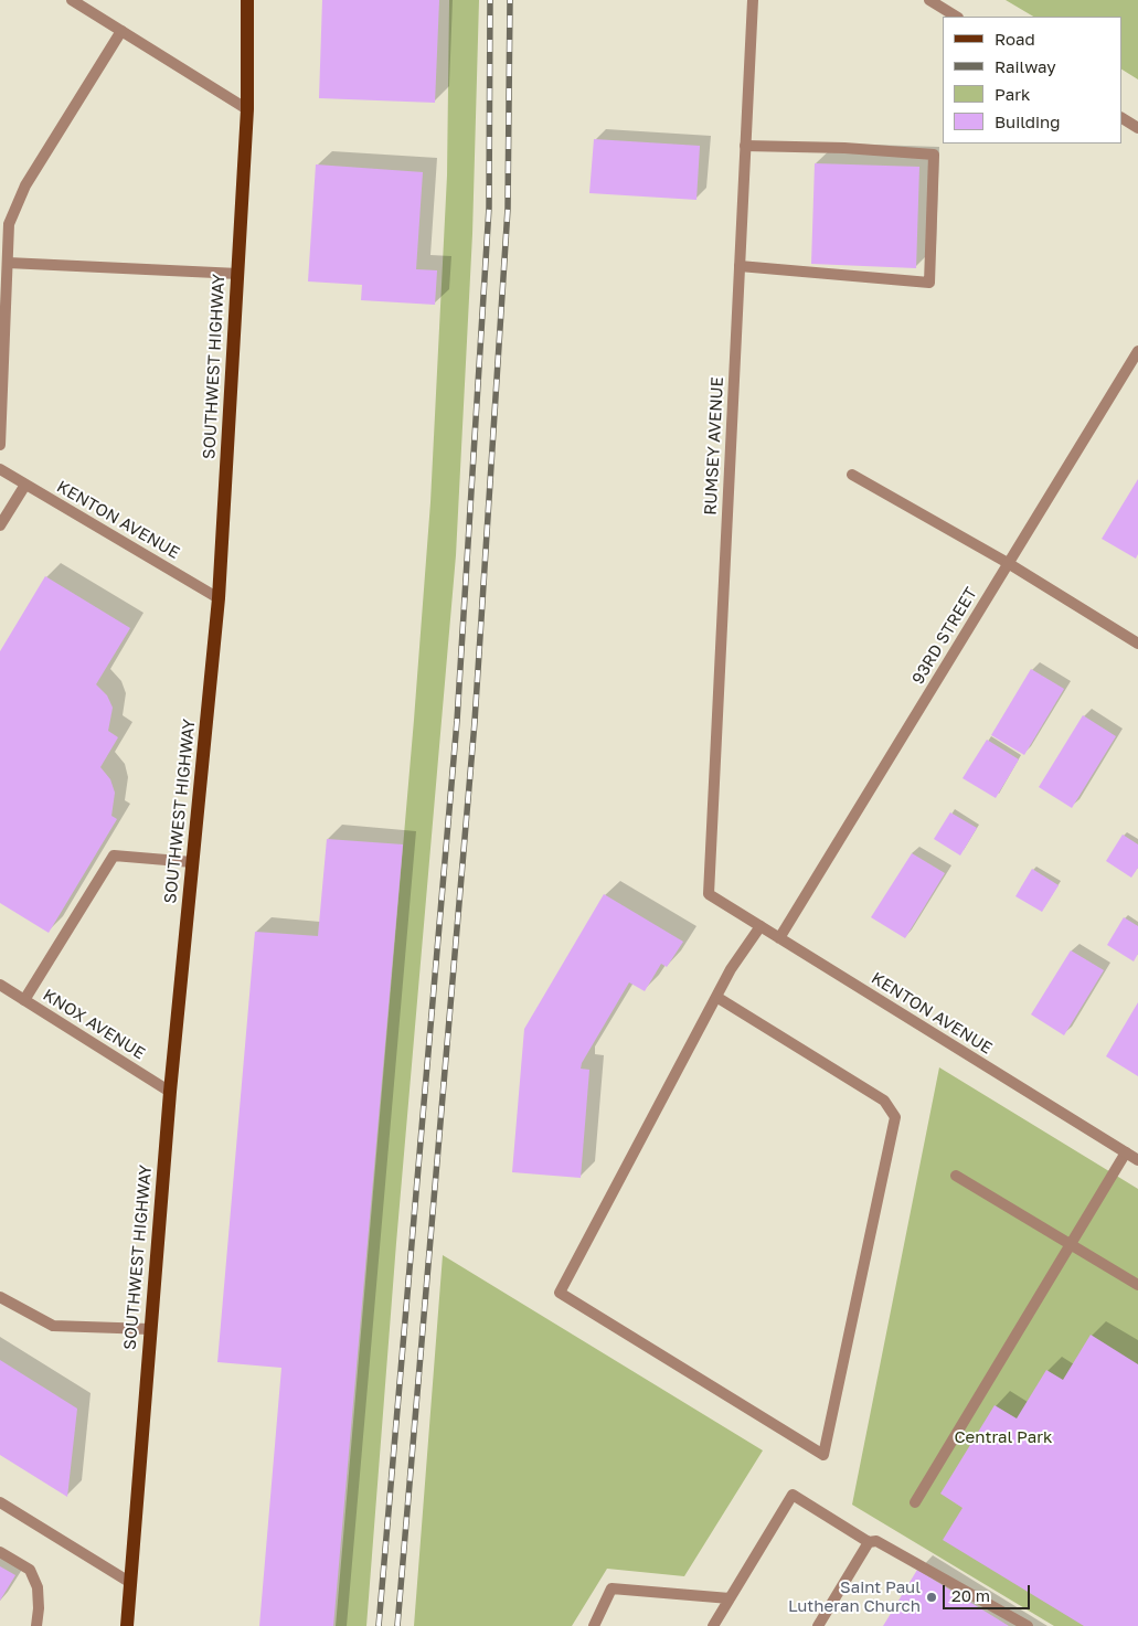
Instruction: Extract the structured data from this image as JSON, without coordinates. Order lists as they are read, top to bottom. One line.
{"streets":{"main road":["SOUTHWEST HIGHWAY"],"street":["RUMSEY AVENUE","KENTON AVENUE","93RD STREET","KNOX AVENUE"]},"crossings":[["SOUTHWEST HIGHWAY","KENTON AVENUE"],["SOUTHWEST HIGHWAY","KNOX AVENUE"],["RUMSEY AVENUE","KENTON AVENUE"],["KENTON AVENUE","93RD STREET"]],"parks":["Central Park"],"places":["Saint Paul Lutheran Church"],"legend":["Road","Railway","Park","Building"],"scale_bar":"20 m"}
